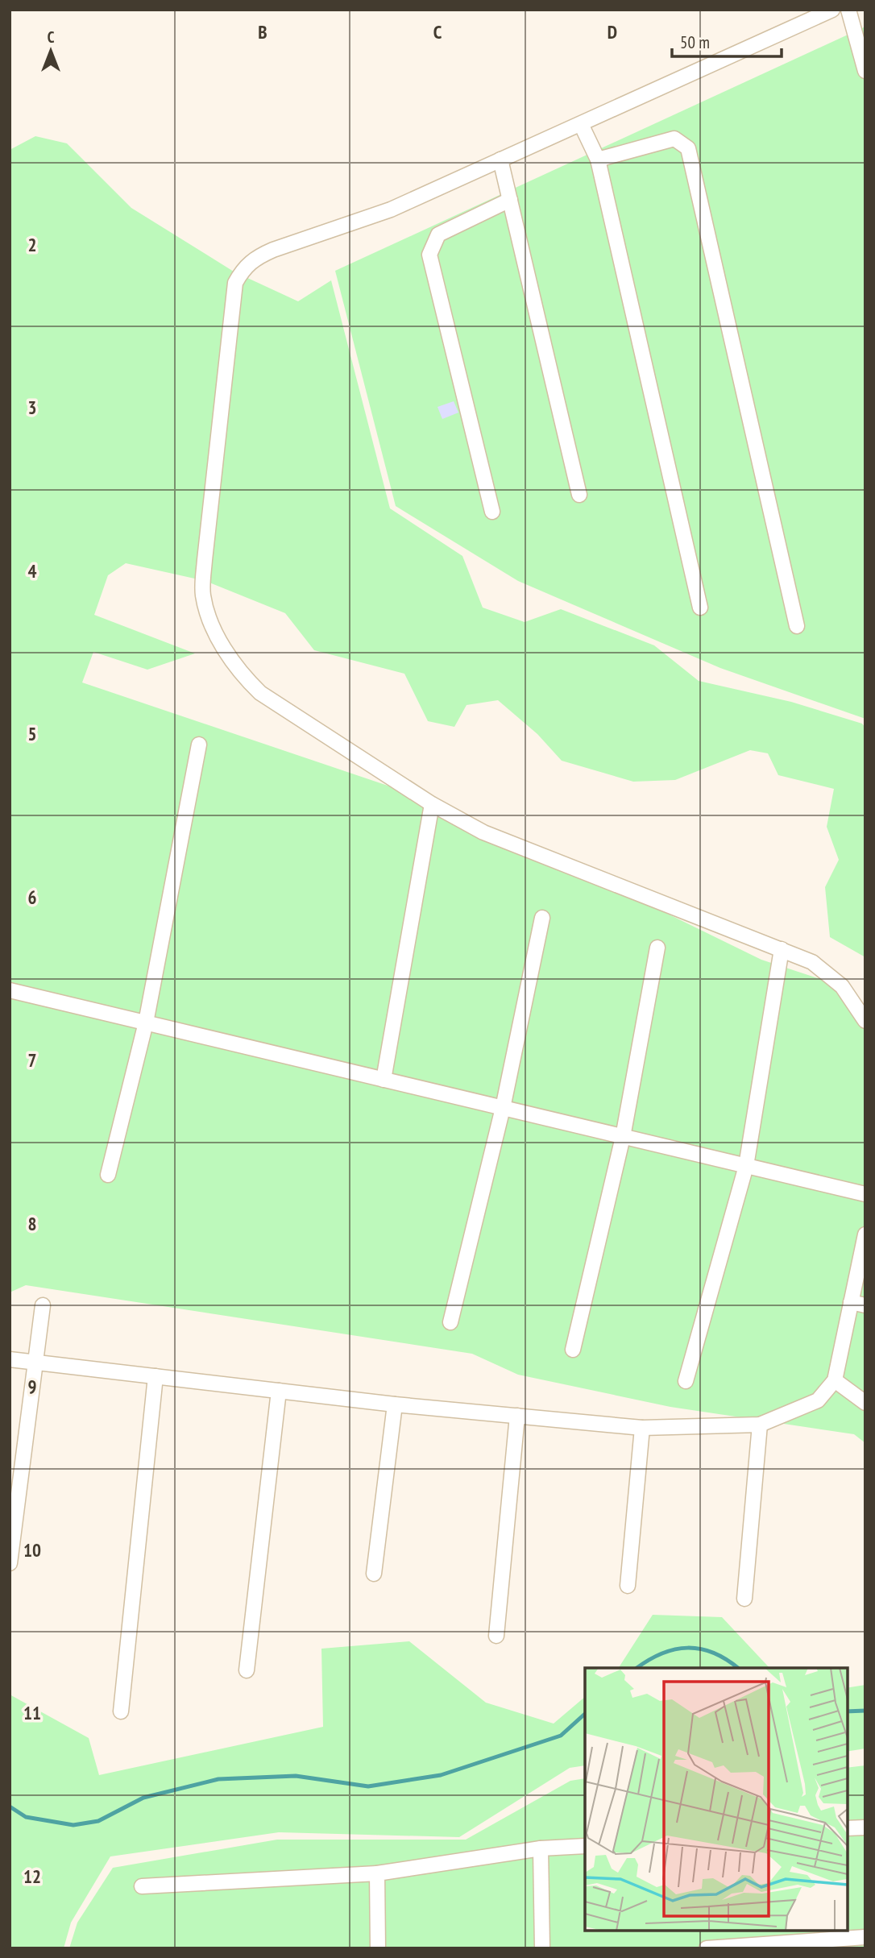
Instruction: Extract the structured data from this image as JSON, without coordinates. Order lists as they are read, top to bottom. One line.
{"scale_bar":"50 m","north":"top","grid":{"columns":["B","C","D"],"rows":["2","3","4","5","6","7","8","9","10","11","12"]}}
